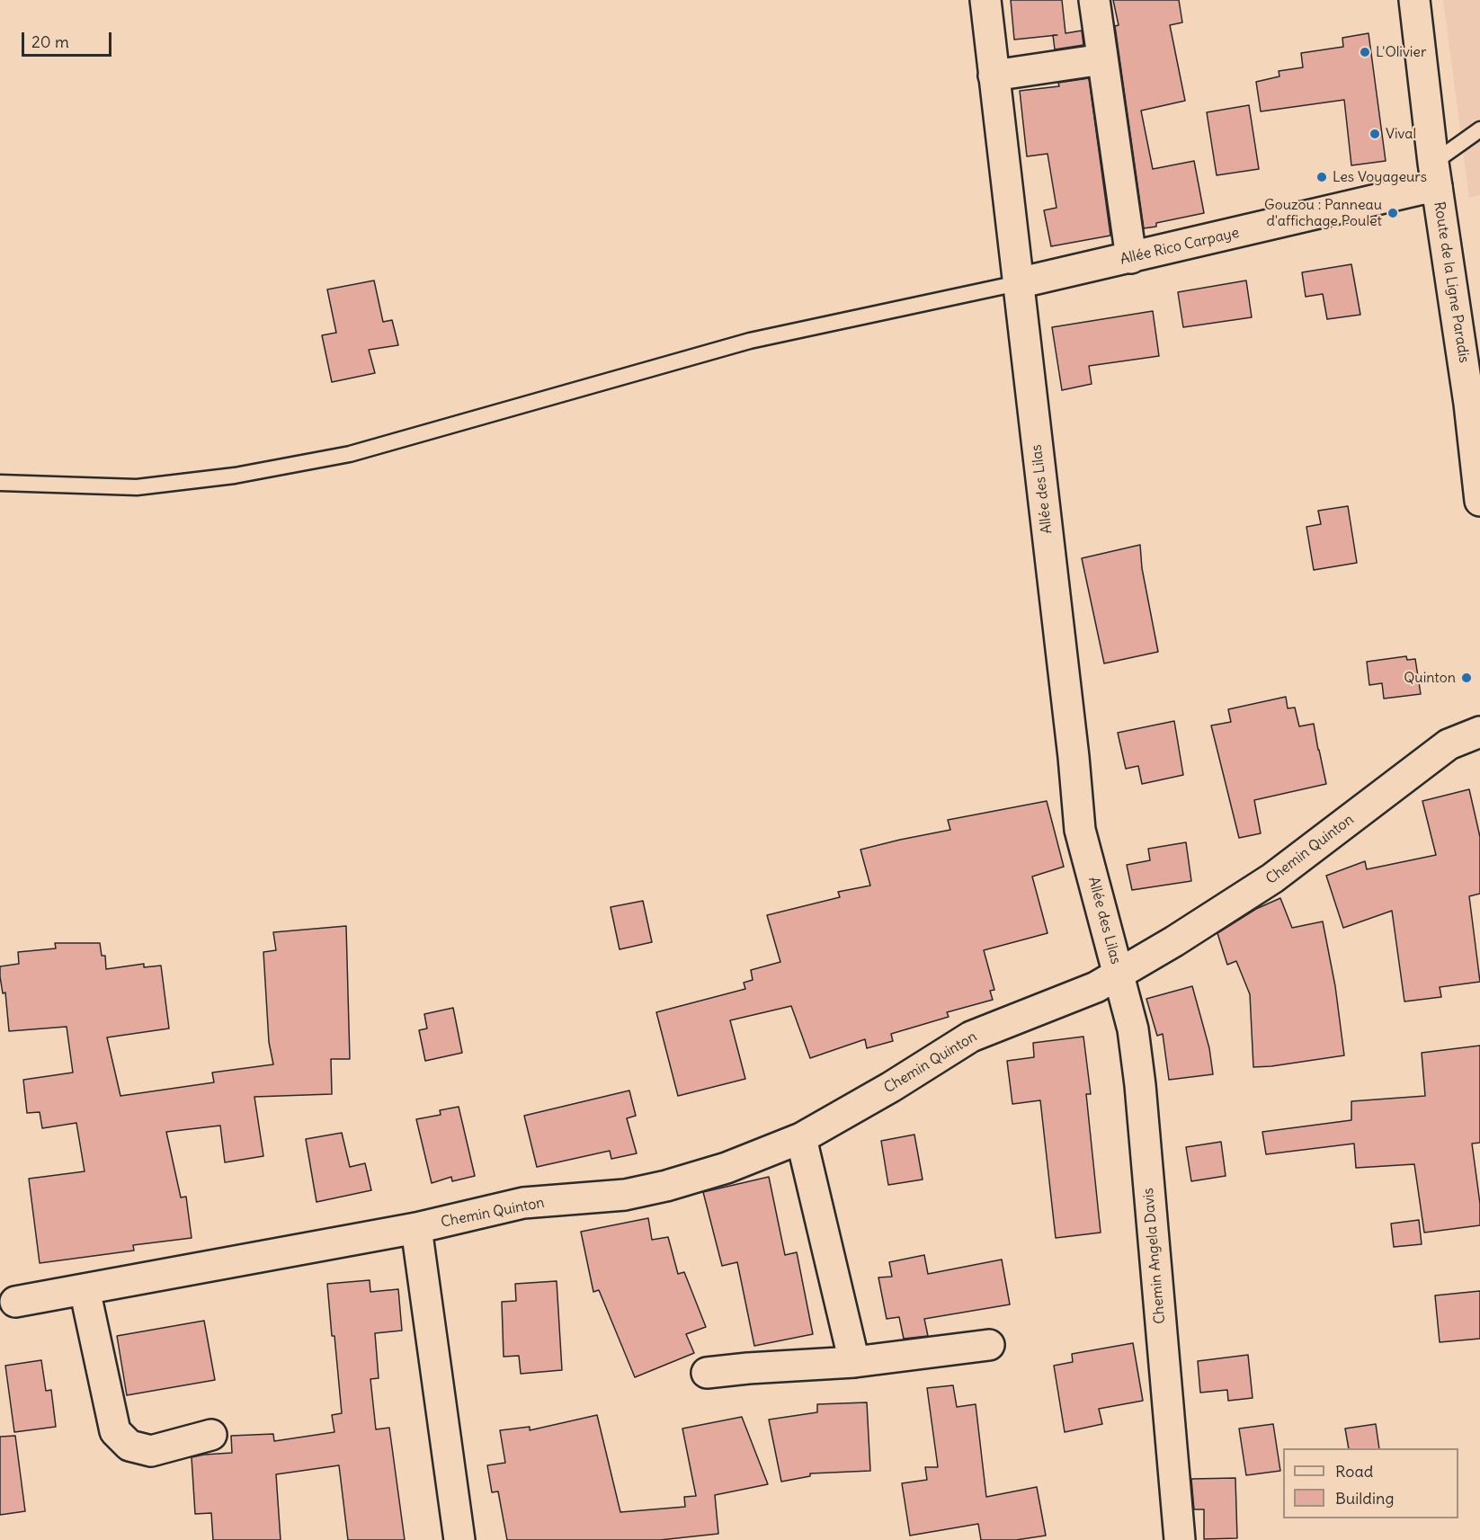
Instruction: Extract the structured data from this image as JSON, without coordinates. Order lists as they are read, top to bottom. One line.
{"streets":{"street":["Allée Rico Carpaye","Route de la Ligne Paradis","Allée des Lilas","Chemin Quinton","Chemin Angela Davis"]},"crossings":[["Allée Rico Carpaye","Route de la Ligne Paradis"],["Allée Rico Carpaye","Allée des Lilas"],["Allée des Lilas","Chemin Quinton"],["Allée des Lilas","Chemin Angela Davis"],["Chemin Quinton","Chemin Angela Davis"]],"places":["L'Olivier","Vival","Les Voyageurs","Gouzou : Panneau d'affichage Poulet","Quinton"],"legend":["Road","Building"],"scale_bar":"20 m"}
